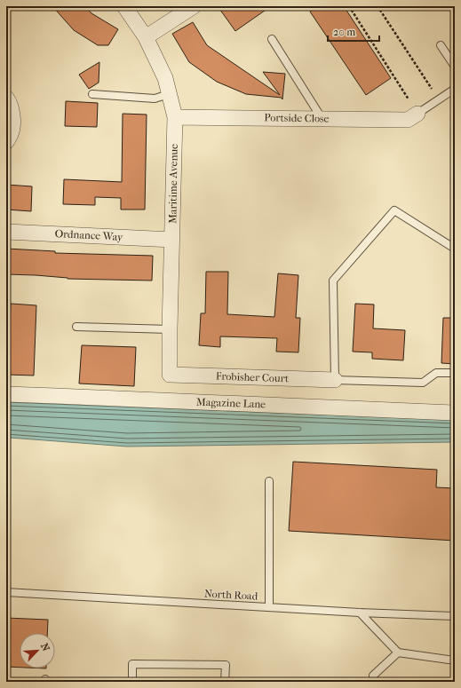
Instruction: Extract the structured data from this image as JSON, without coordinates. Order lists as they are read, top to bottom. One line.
{"streets":{"street":["Portside Close","Maritime Avenue","Ordnance Way","Frobisher Court","Magazine Lane"],"lane":["North Road"]},"crossings":[["Portside Close","Maritime Avenue"],["Maritime Avenue","Ordnance Way"],["Maritime Avenue","Frobisher Court"]],"scale_bar":"20 m","north":"top right"}
